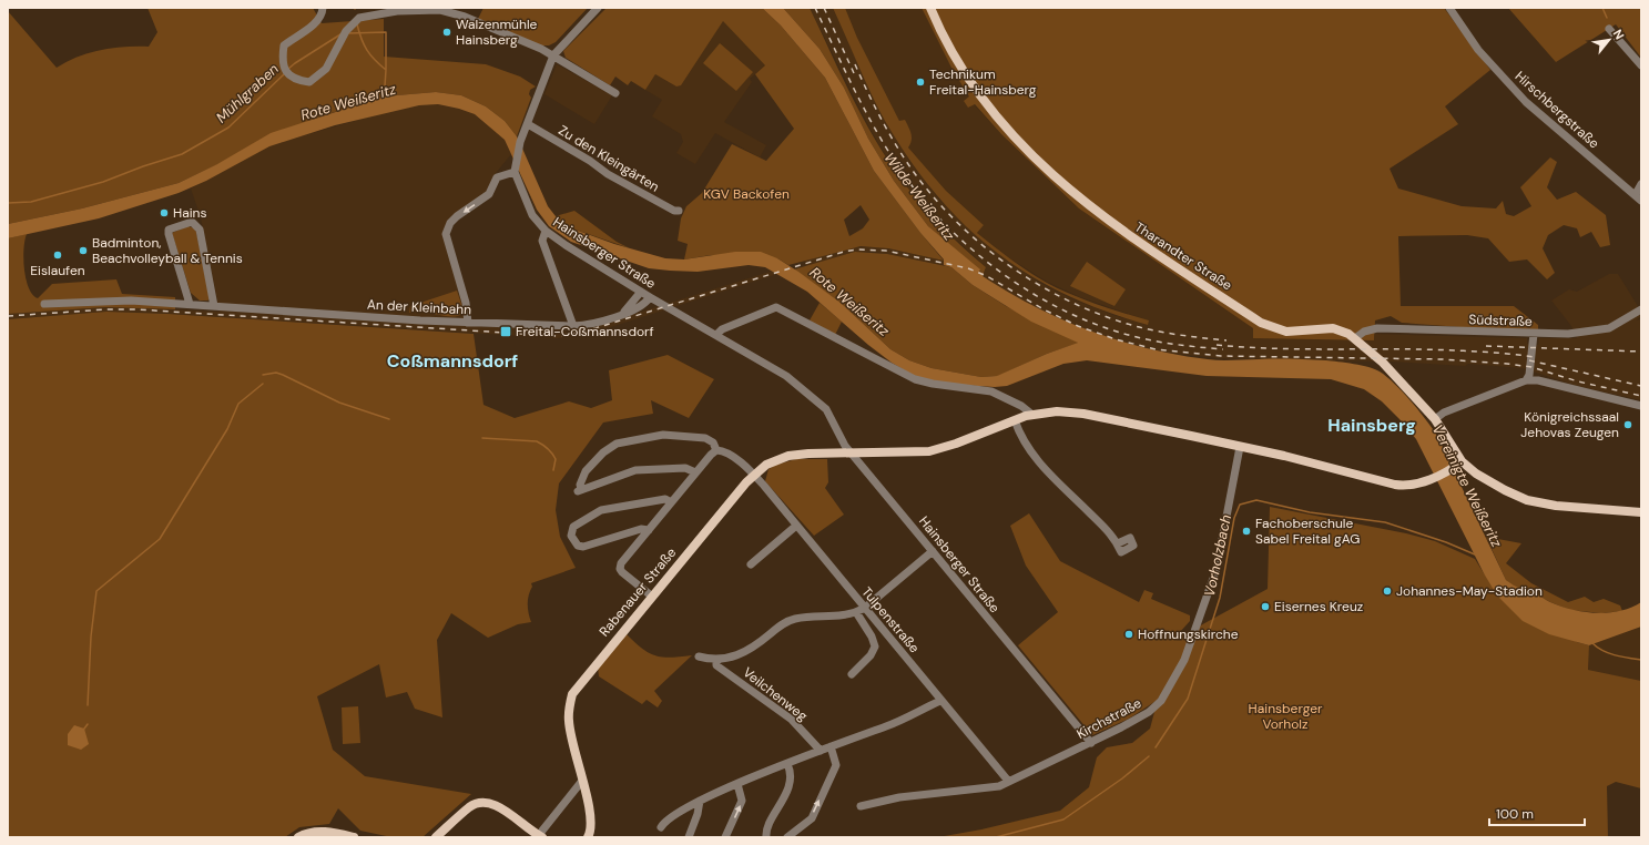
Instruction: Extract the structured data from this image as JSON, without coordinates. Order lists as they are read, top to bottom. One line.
{"streets":{"main road":["Tharandter Straße","Rabenauer Straße"],"street":["Hirschbergstraße","Zu den Kleingärten","Hainsberger Straße","An der Kleinbahn","Südstraße","Tulpenstraße","Veilchenweg","Kirchstraße"]},"crossings":[["Zu den Kleingärten","Hainsberger Straße"],["Hainsberger Straße","An der Kleinbahn"],["Hainsberger Straße","Rabenauer Straße"],["Hainsberger Straße","Kirchstraße"],["Tharandter Straße","Südstraße"],["Tharandter Straße","Rabenauer Straße"],["Rabenauer Straße","Tulpenstraße"],["Rabenauer Straße","Kirchstraße"],["Tulpenstraße","Kirchstraße"]],"districts":["Coßmannsdorf","Hainsberg"],"water":["Mühlgraben","Rote Weißeritz","Wilde Weißeritz","Vereinigte Weißeritz","Vorholzbach"],"parks":["KGV Backofen","Hainsberger Vorholz"],"places":{"other":["Walzenmühle Hainsberg","Technikum Freital-Hainsberg","Hains","Badminton, Beachvolleyball & Tennis","Eislaufen","Königreichssaal Jehovas Zeugen","Fachoberschule Sabel Freital gAG","Johannes-May-Stadion","Eisernes Kreuz","Hoffnungskirche"],"transit":["Freital-Coßmannsdorf"]},"scale_bar":"100 m","north":"top right"}
